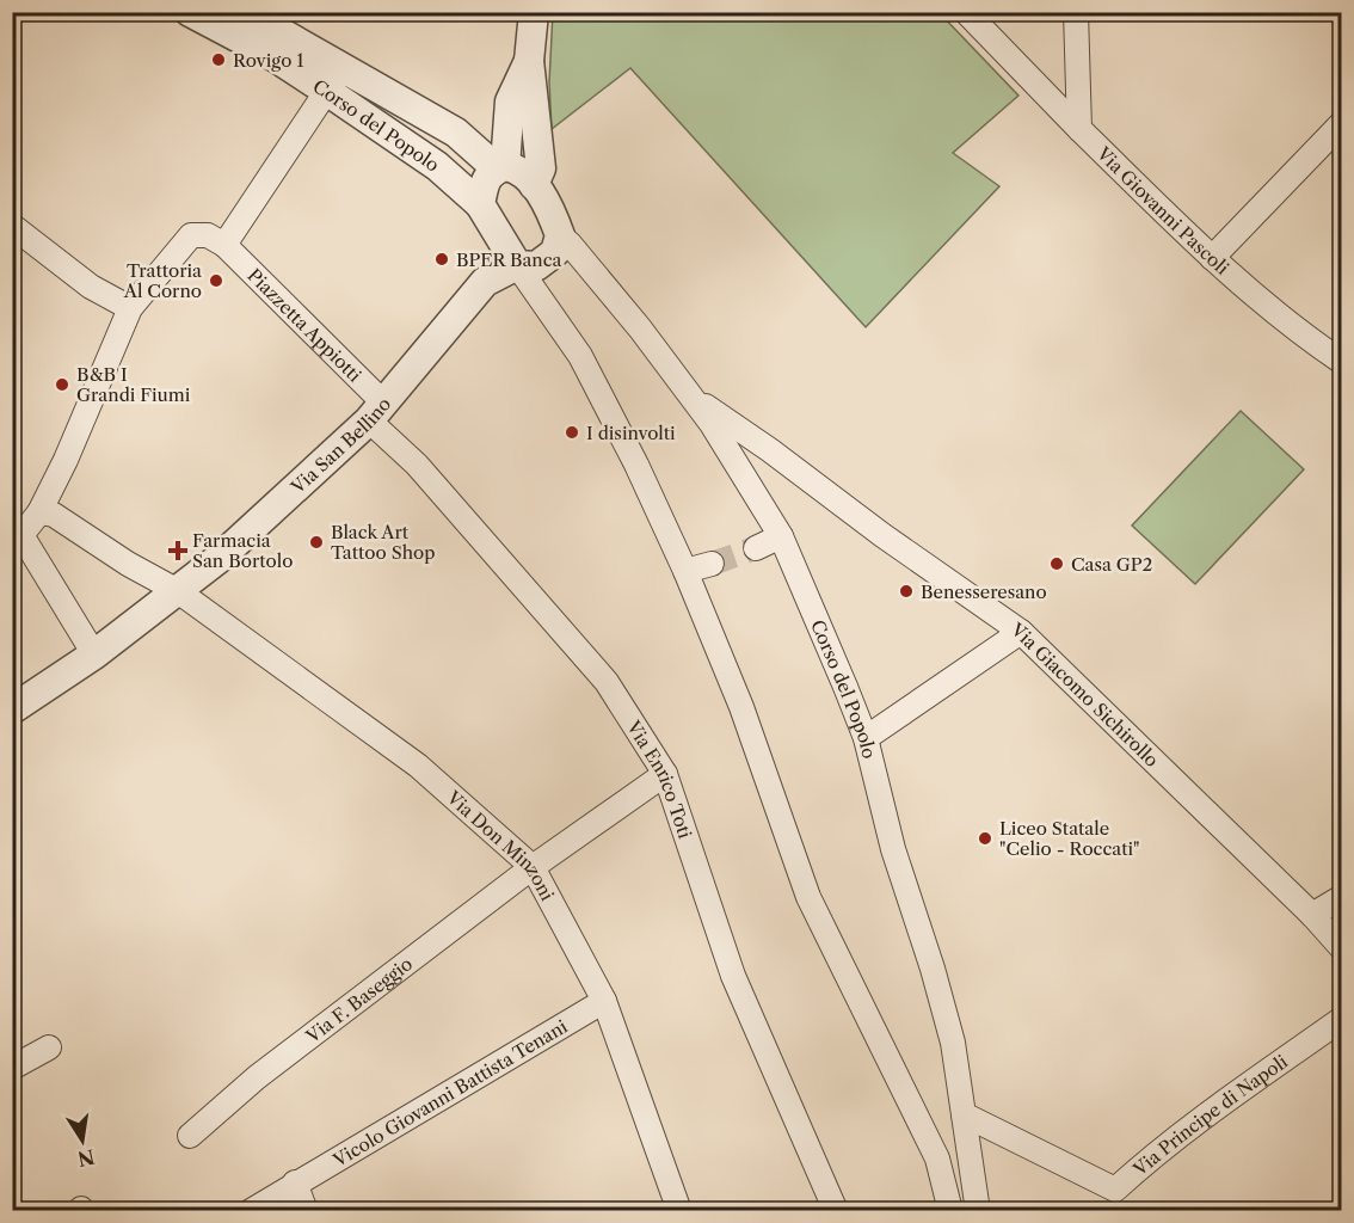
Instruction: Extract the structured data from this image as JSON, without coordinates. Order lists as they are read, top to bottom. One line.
{"streets":{"street":["Corso del Popolo","Via Giovanni Pascoli","Piazzetta Appiotti","Via San Bellino","Via Giacomo Sichirollo","Via Enrico Toti","Via Don Minzoni","Via F. Baseggio","Vicolo Giovanni Battista Tenani","Via Principe di Napoli"]},"crossings":[["Corso del Popolo","Via San Bellino"],["Corso del Popolo","Via Giacomo Sichirollo"],["Corso del Popolo","Via Principe di Napoli"],["Piazzetta Appiotti","Via San Bellino"],["Piazzetta Appiotti","Via Enrico Toti"],["Via San Bellino","Via Enrico Toti"],["Via San Bellino","Via Don Minzoni"],["Via Enrico Toti","Via F. Baseggio"],["Via Don Minzoni","Via F. Baseggio"],["Via Don Minzoni","Vicolo Giovanni Battista Tenani"]],"places":{"other":["Rovigo 1","BPER Banca","Trattoria Al Corno","B&B I Grandi Fiumi","I disinvolti","Black Art Tattoo Shop","Casa GP2","Benesseresano","Liceo Statale \"Celio - Roccati\""],"health":["Farmacia San Bortolo"]},"north":"bottom"}
